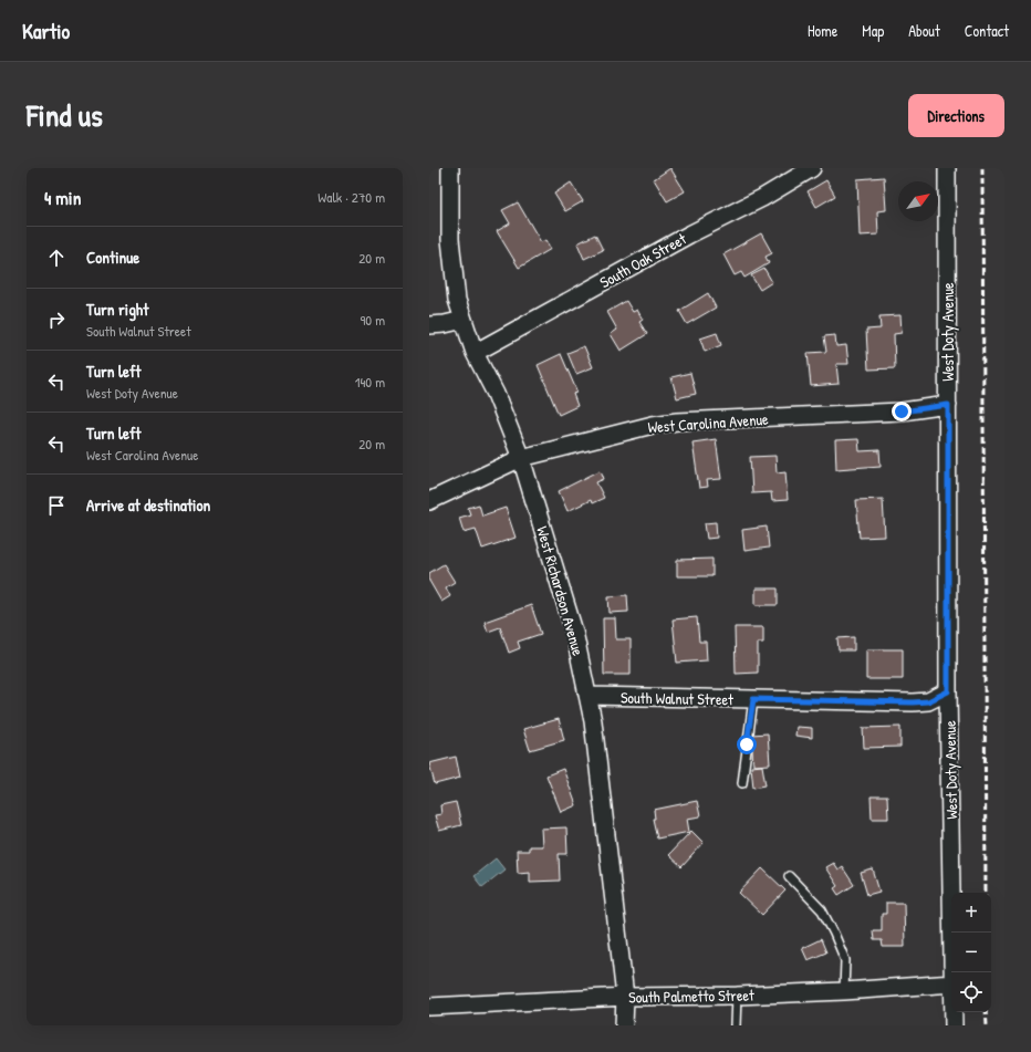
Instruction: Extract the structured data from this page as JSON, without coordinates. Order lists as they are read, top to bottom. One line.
{"streets":{"street":["South Oak Street","West Doty Avenue","West Carolina Avenue","West Richardson Avenue","South Walnut Street","South Palmetto Street"]},"crossings":[["South Oak Street","West Richardson Avenue"],["West Doty Avenue","West Carolina Avenue"],["West Doty Avenue","South Walnut Street"],["West Carolina Avenue","West Richardson Avenue"],["West Richardson Avenue","South Walnut Street"],["West Richardson Avenue","South Palmetto Street"]],"north":"top right","page":{"header":"Kartio","nav":["Home","Map","About","Contact"],"title":"Find us","buttons":"Directions","heading":["4 min","Walk · 270 m"],"list":[["Continue","20 m"],["Turn right","South Walnut Street","90 m"],["Turn left","West Doty Avenue","140 m"],["Turn left","West Carolina Avenue","20 m"],"Arrive at destination"],"map_buttons":["+","−"]}}
